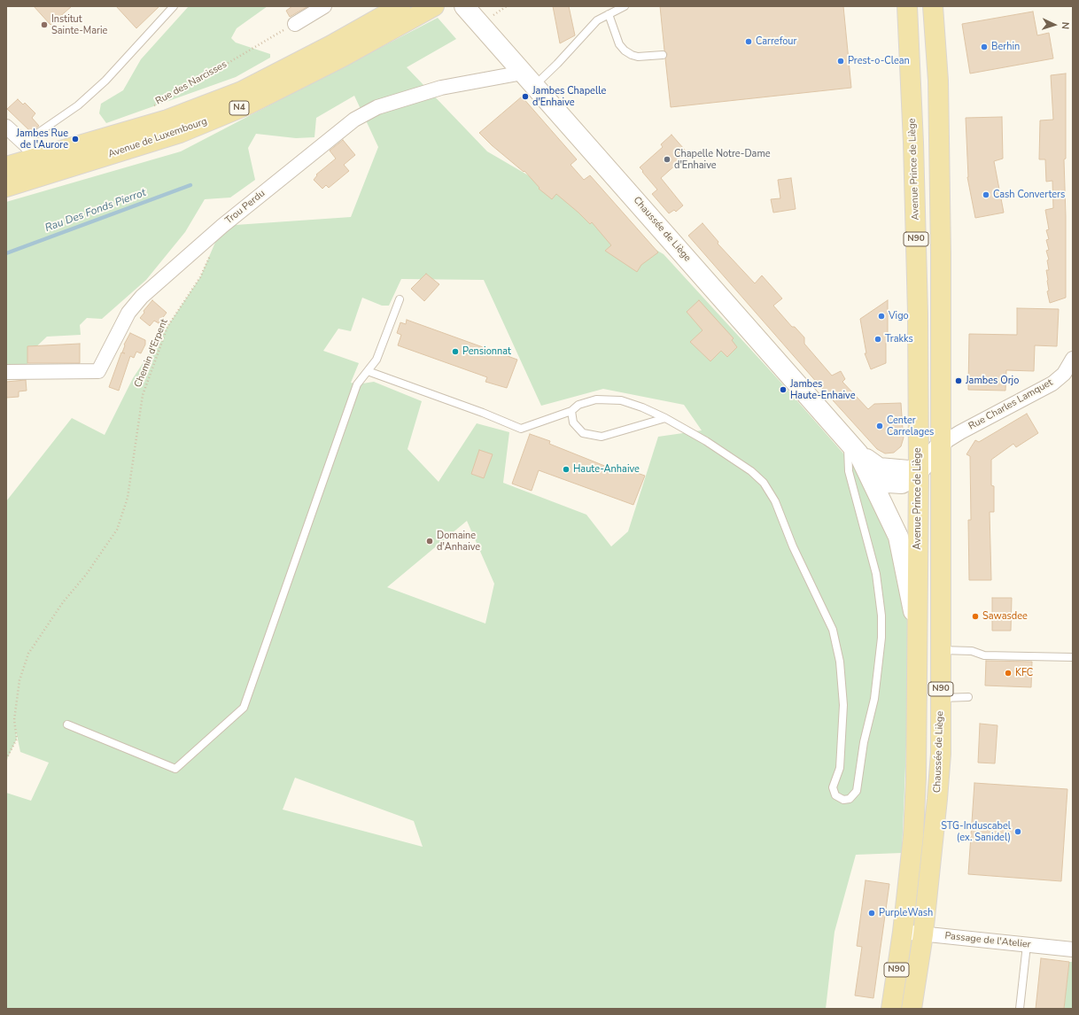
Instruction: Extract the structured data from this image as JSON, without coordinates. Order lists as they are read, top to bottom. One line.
{"streets":{"main road":["N4","Avenue de Luxembourg","Avenue Prince de Liège","Chaussée de Liège","N90"],"street":["Trou Perdu","Rue Charles Lamquet","Passage de l'Atelier"],"path":["Rue des Narcisses","Chemin d'Erpent"]},"crossings":[["Avenue Prince de Liège","Chaussée de Liège"],["Trou Perdu","Chaussée de Liège"],["Chaussée de Liège","N90"],["Chaussée de Liège","Rue Charles Lamquet"],["Chaussée de Liège","Passage de l'Atelier"],["N90","Rue Charles Lamquet"]],"water":["Rau Des Fonds Pierrot"],"places":["Institut Sainte-Marie","Carrefour","Berhin","Prest-o-Clean","Jambes Chapelle d'Enhaive","Jambes Rue de l'Aurore","Chapelle Notre-Dame d'Enhaive","Cash Converters","Vigo","Trakks","Pensionnat","Jambes Orjo","Jambes Haute-Enhaive","Center Carrelages","Haute-Anhaive","Domaine d'Anhaive","Sawasdee","KFC","STG-Induscabel (ex. Sanidel)","PurpleWash"],"north":"right"}
